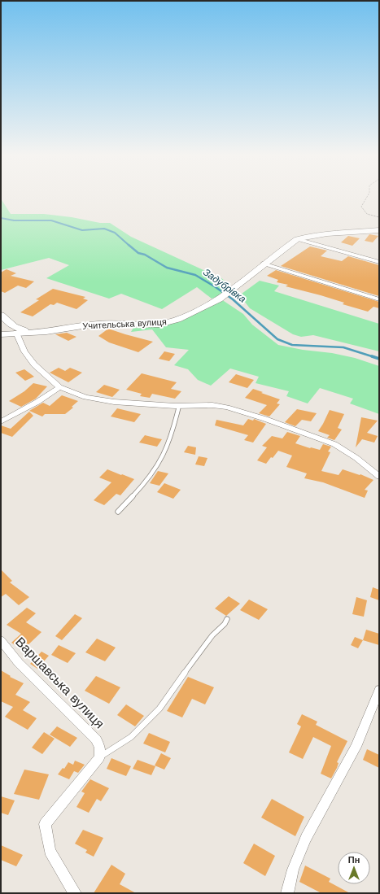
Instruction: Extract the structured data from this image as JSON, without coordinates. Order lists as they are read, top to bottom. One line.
{"streets":{"main road":["Учительська вулиця"],"street":["Варшавська вулиця"]},"water":["Задубрівка"],"north":"top"}
